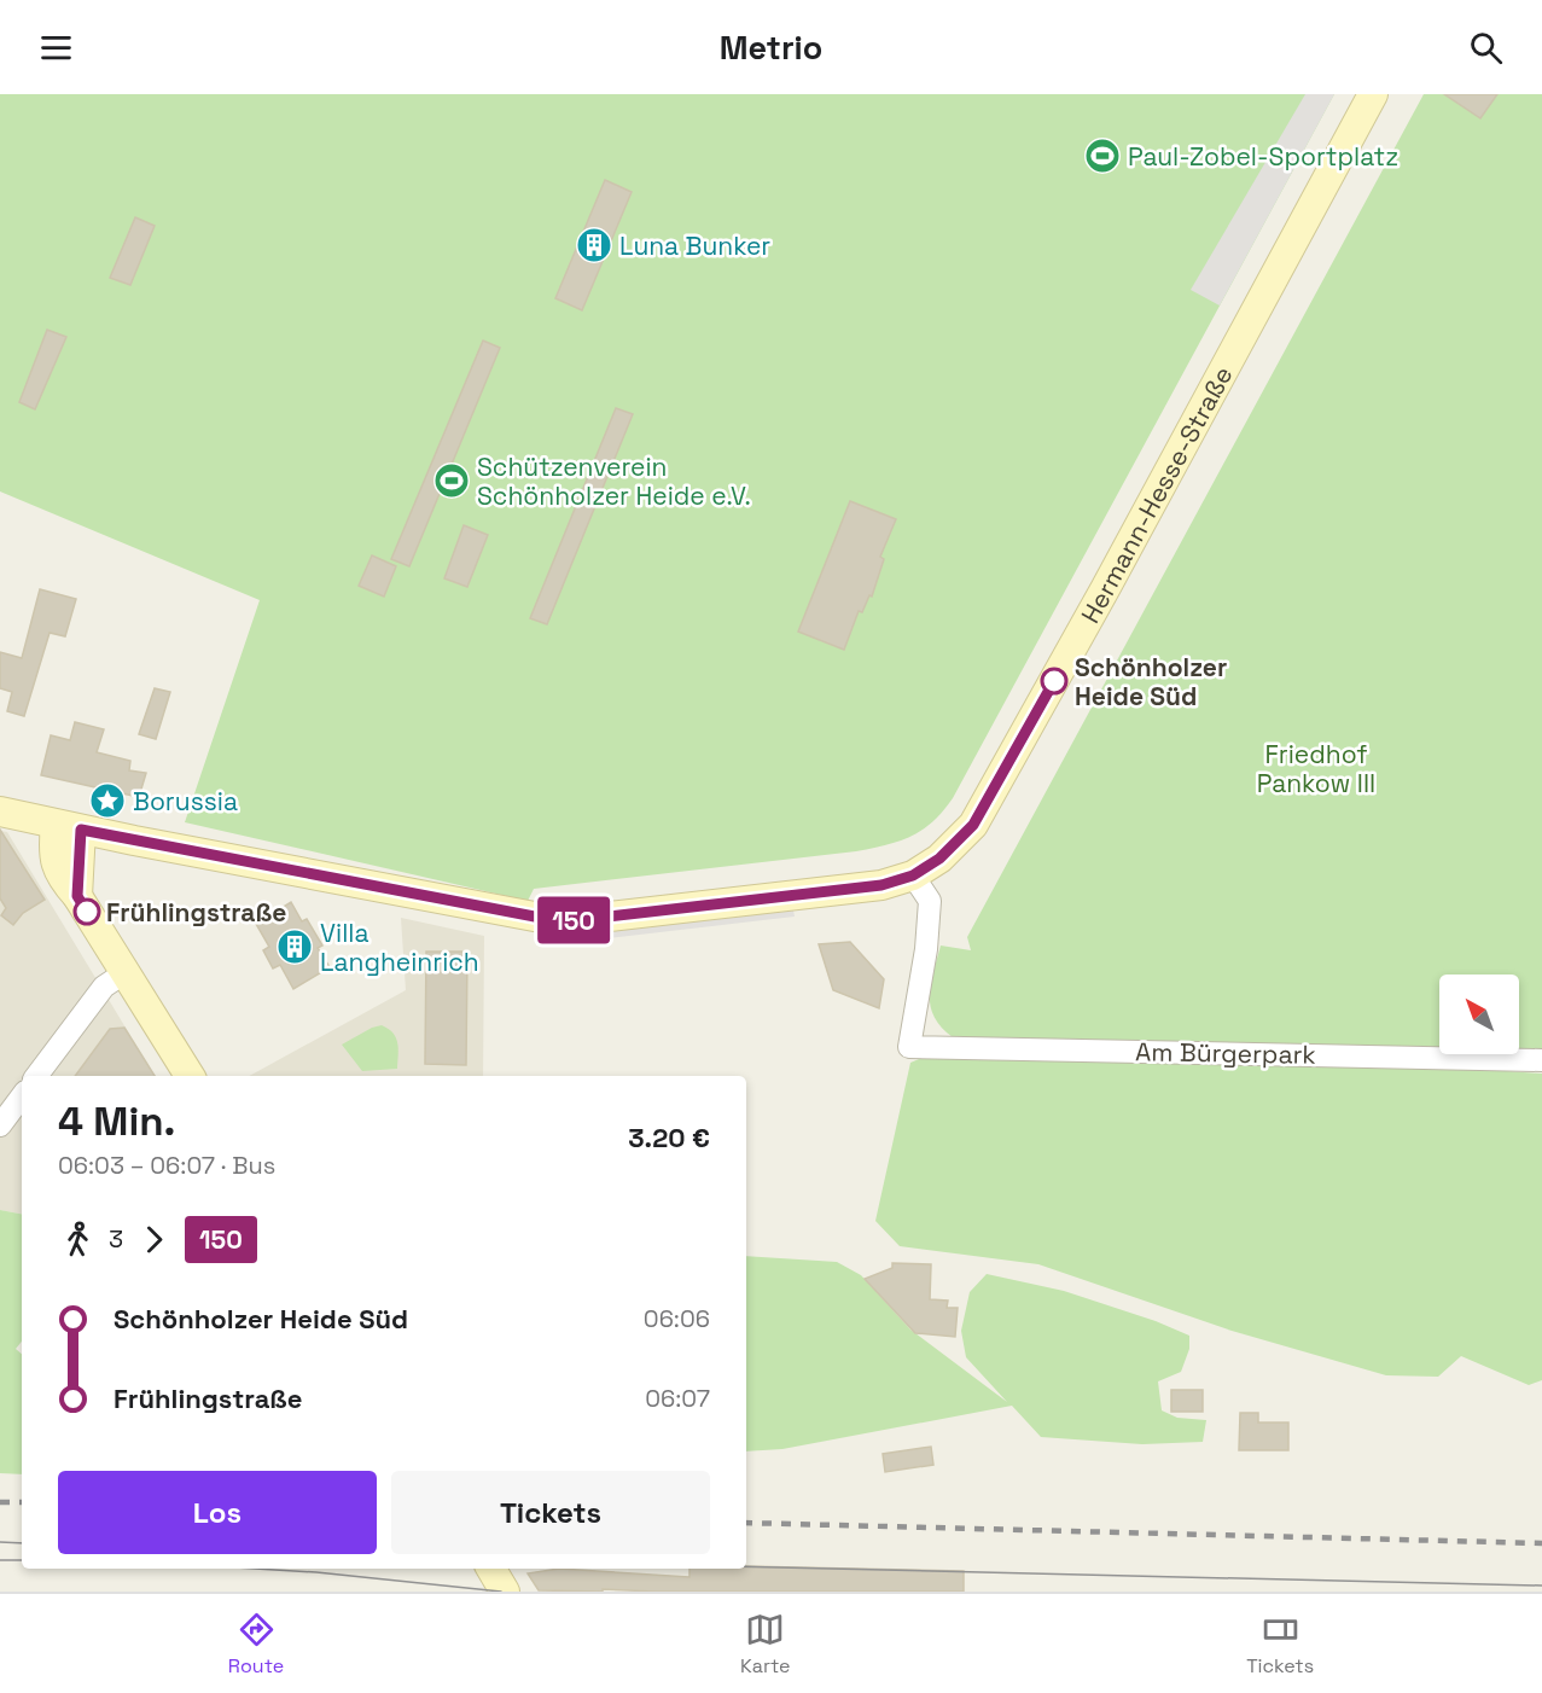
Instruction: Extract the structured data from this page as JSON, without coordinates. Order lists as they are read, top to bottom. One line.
{"streets":{"main road":["Hermann-Hesse-Straße"],"street":["Am Bürgerpark"]},"crossings":[["Hermann-Hesse-Straße","Am Bürgerpark"]],"parks":["Friedhof Pankow III"],"places":{"sports":["Paul-Zobel-Sportplatz","Schützenverein Schönholzer Heide e.V."],"building":["Luna Bunker","Villa Langheinrich"],"other":["Schönholzer Heide Süd","Frühlingstraße"],"place":["Borussia"]},"lines":["bus line 150"],"north":"top left","page":{"header":"Metrio","on_map":"150","heading":["4 Min.","06:03 – 06:07 · Bus","3.20 €"],"legs":["3","150"],"list":[{"name":"Schönholzer Heide Süd","value":"06:06"},{"name":"Frühlingstraße","value":"06:07"}],"buttons":["Los","Tickets"],"tabs":["Route","Karte","Tickets"]}}
